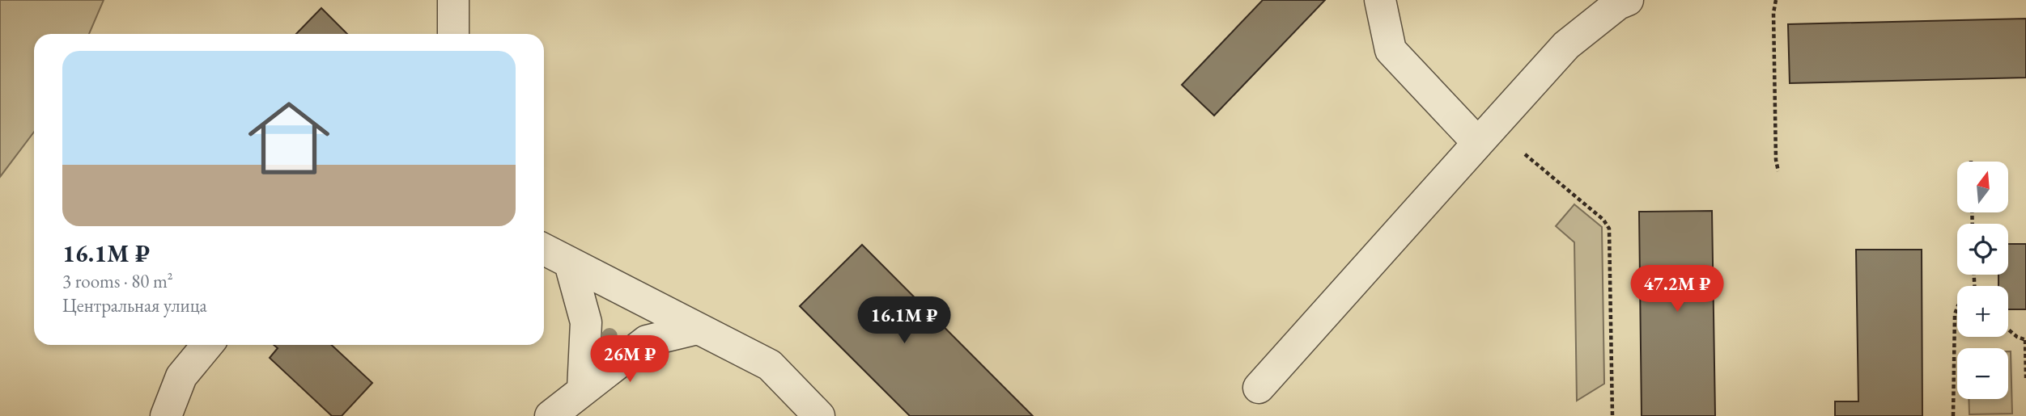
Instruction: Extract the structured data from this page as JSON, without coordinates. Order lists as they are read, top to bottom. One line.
{"north":"top","page":{"list":[{"name":"16.1M ₽","note":"3 rooms · 80 m² · Центральная улица"}],"map_buttons":["+","−"],"price":["47.2M ₽","16.1M ₽","26M ₽"]}}
